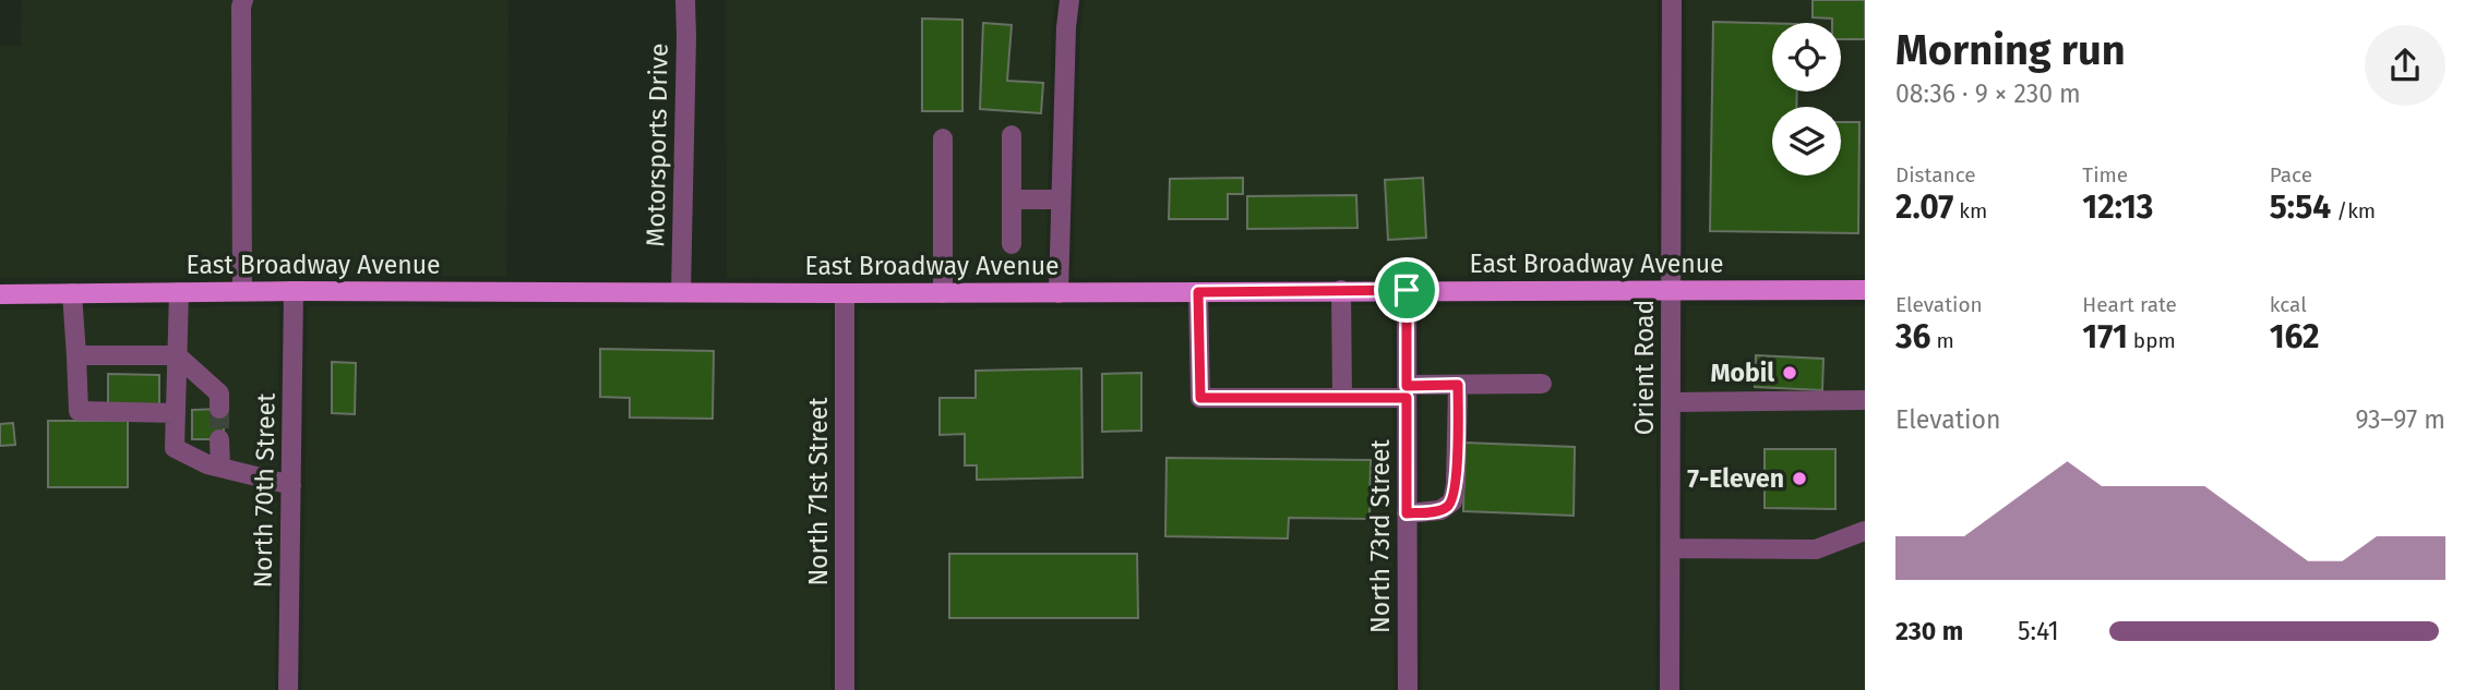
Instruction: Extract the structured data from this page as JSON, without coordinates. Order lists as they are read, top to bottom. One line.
{"streets":{"main road":["East Broadway Avenue"],"street":["Motorsports Drive","Orient Road","North 70th Street","North 71st Street","North 73rd Street"]},"crossings":[["Motorsports Drive","East Broadway Avenue"],["East Broadway Avenue","Orient Road"],["East Broadway Avenue","North 70th Street"],["East Broadway Avenue","North 71st Street"],["East Broadway Avenue","North 73rd Street"]],"places":["Mobil","7-Eleven"],"page":{"heading":["Morning run","08:36 · 9 × 230 m"],"stats":[["Distance","2.07 km"],["Time","12:13"],["Pace","5:54 /km"],["Elevation","36 m"],["Heart rate","171 bpm"],["kcal","162"]],"chart":["Elevation","93–97 m"],"list":[{"name":"230 m","note":"5:41"}]}}
